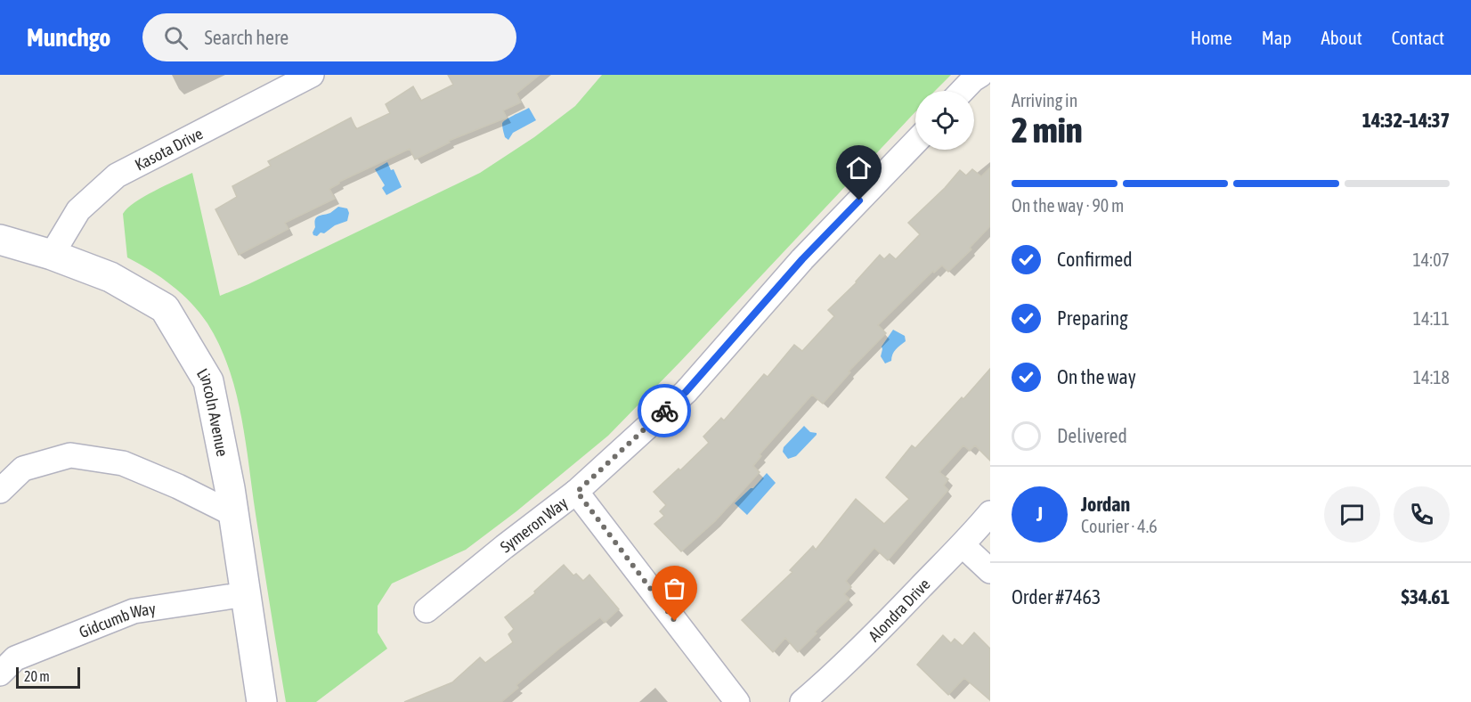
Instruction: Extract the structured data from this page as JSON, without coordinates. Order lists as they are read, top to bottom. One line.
{"streets":{"street":["Kasota Drive","Lincoln Avenue","Symeron Way","Alondra Drive","Gidcumb Way"]},"crossings":[["Kasota Drive","Lincoln Avenue"],["Lincoln Avenue","Gidcumb Way"]],"scale_bar":"20 m","page":{"header":"Munchgo","search":"Search here","nav":["Home","Map","About","Contact"],"heading":["2 min","Arriving in","14:32–14:37"],"panel":["Jordan","Courier · 4.6","Order #7463","$34.61"],"bar":"On the way · 90 m","list":[["Confirmed","14:07"],["Preparing","14:11"],["On the way","14:18"],"Delivered"],"round":"J","scale":"20 m"}}
